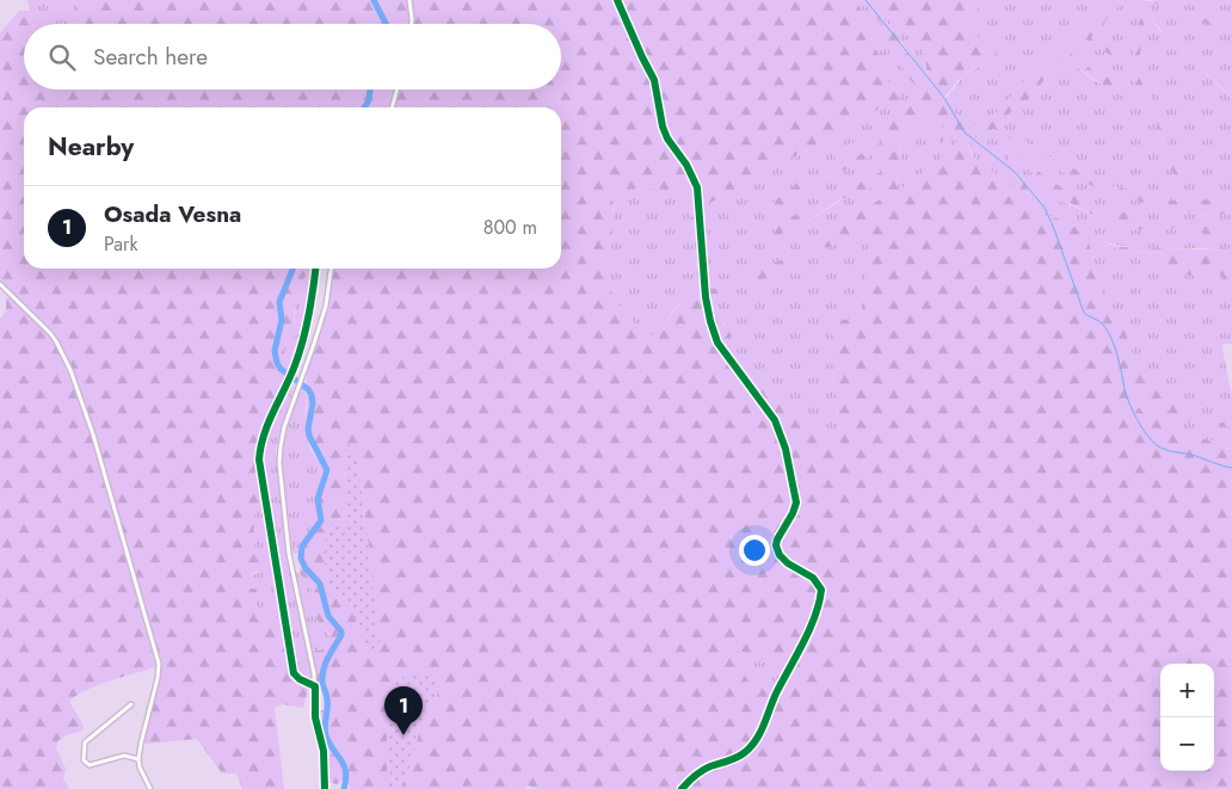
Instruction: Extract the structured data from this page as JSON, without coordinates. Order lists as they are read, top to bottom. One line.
{"page":{"search":"Search here","heading":"Nearby","list":[{"mark":"1","name":"Osada Vesna","note":"Park","value":"800 m"}],"map_buttons":["+","−"],"pins":"1"}}
